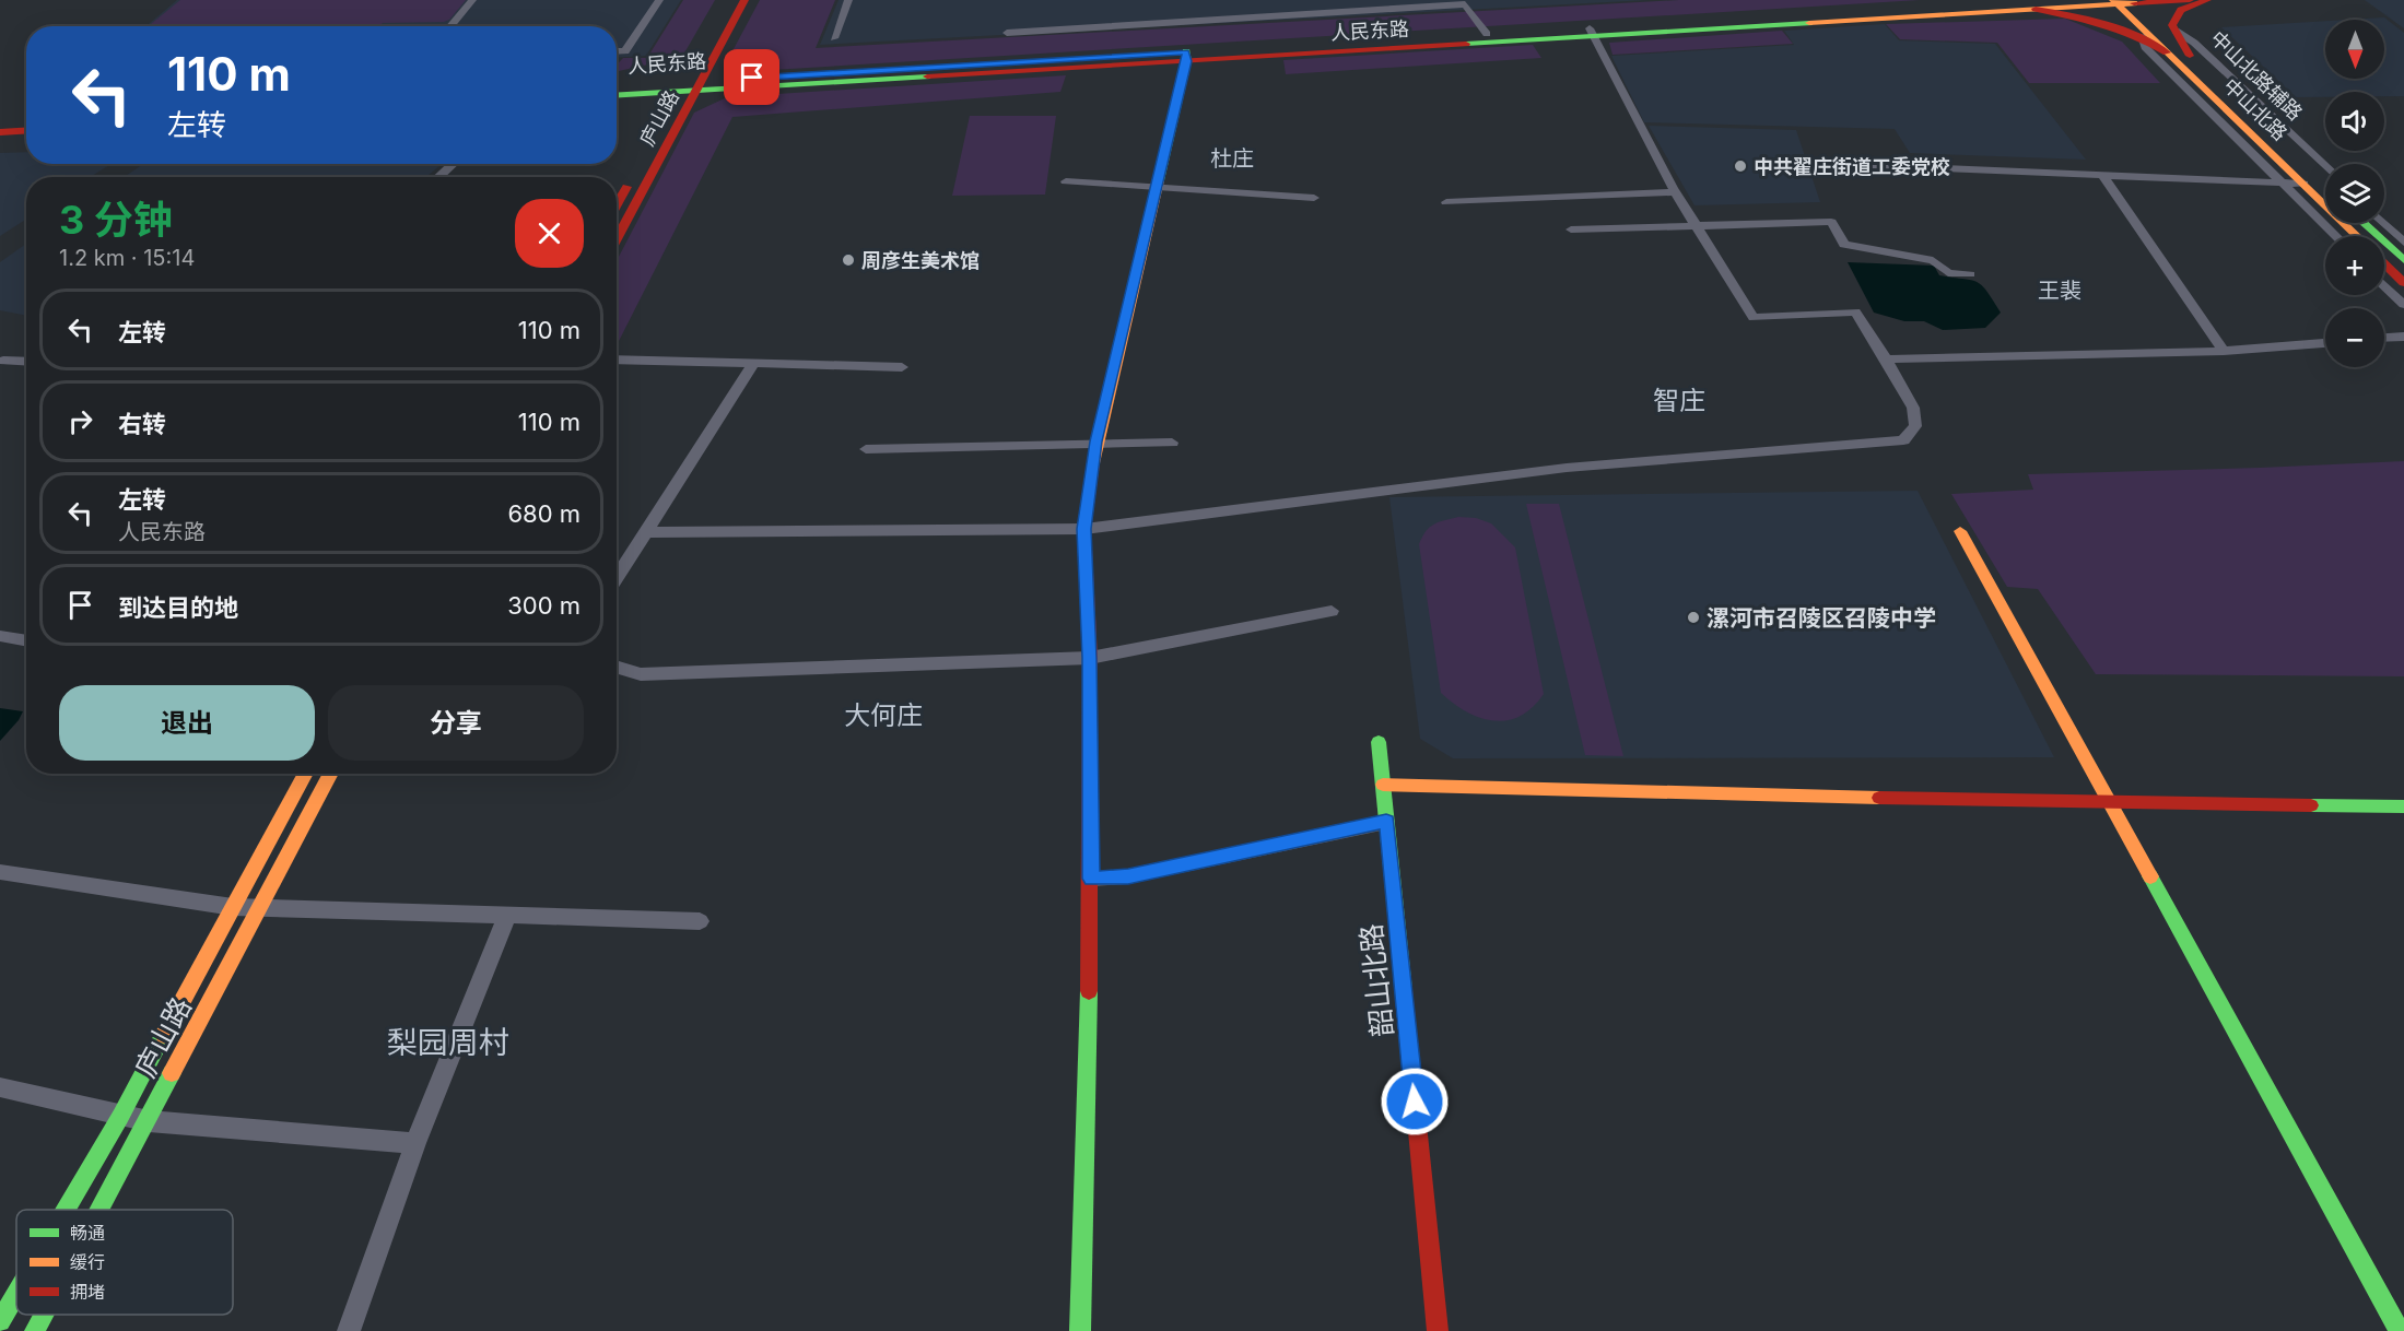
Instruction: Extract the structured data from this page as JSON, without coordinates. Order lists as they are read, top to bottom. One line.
{"streets":{"main road":["人民东路","中山北路","庐山路","韶山北路"],"street":["中山北路辅路"]},"crossings":[["人民东路","中山北路"],["人民东路","庐山路"]],"districts":["杜庄","王裴","智庄","大何庄","梨园周村"],"places":["中共翟庄街道工委党校","周彦生美术馆","漯河市召陵区召陵中学"],"legend":["畅通","缓行","拥堵"],"north":"bottom","page":{"map_buttons":["+","−"],"turn":["110 m","左转"],"heading":["3 分钟","1.2 km · 15:14"],"list":[{"name":"左转","value":"110 m"},{"name":"右转","value":"110 m"},{"name":"左转","note":"人民东路","value":"680 m"},{"name":"到达目的地","value":"300 m"}],"buttons":["退出","分享"]}}
